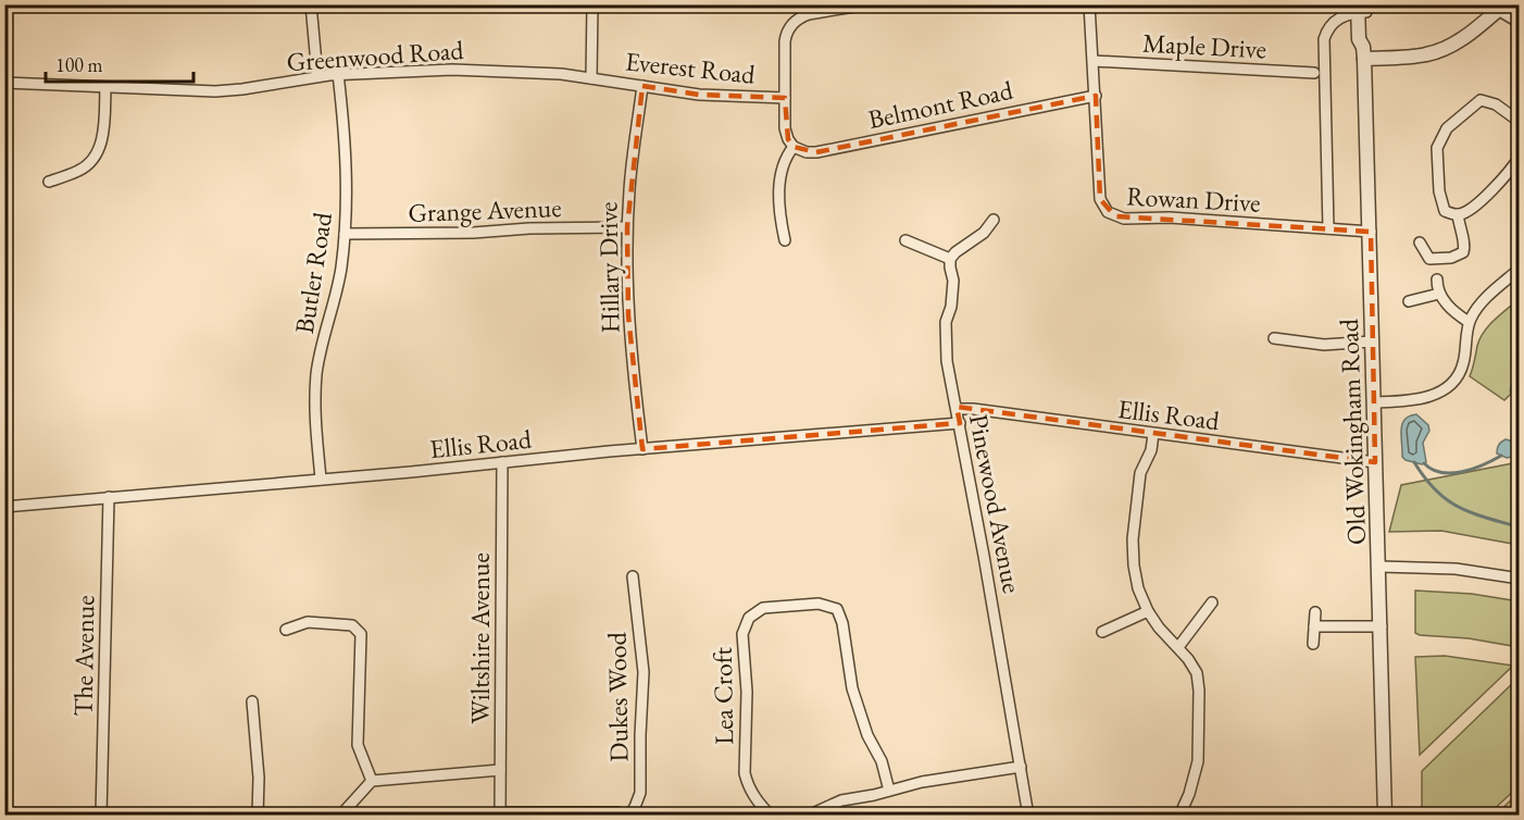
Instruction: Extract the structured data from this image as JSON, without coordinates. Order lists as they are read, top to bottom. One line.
{"streets":{"street":["Maple Drive","Greenwood Road","Everest Road","Belmont Road","Rowan Drive","Grange Avenue","Hillary Drive","Butler Road","Ellis Road","Old Wokingham Road","Pinewood Avenue","Wiltshire Avenue","The Avenue","Lea Croft","Dukes Wood"]},"crossings":[["Maple Drive","Rowan Drive"],["Greenwood Road","Everest Road"],["Greenwood Road","Butler Road"],["Everest Road","Hillary Drive"],["Belmont Road","Rowan Drive"],["Rowan Drive","Old Wokingham Road"],["Grange Avenue","Hillary Drive"],["Grange Avenue","Butler Road"],["Hillary Drive","Ellis Road"],["Butler Road","Ellis Road"],["Ellis Road","Old Wokingham Road"],["Ellis Road","Pinewood Avenue"],["Ellis Road","Wiltshire Avenue"],["Ellis Road","The Avenue"]],"scale_bar":"100 m"}
